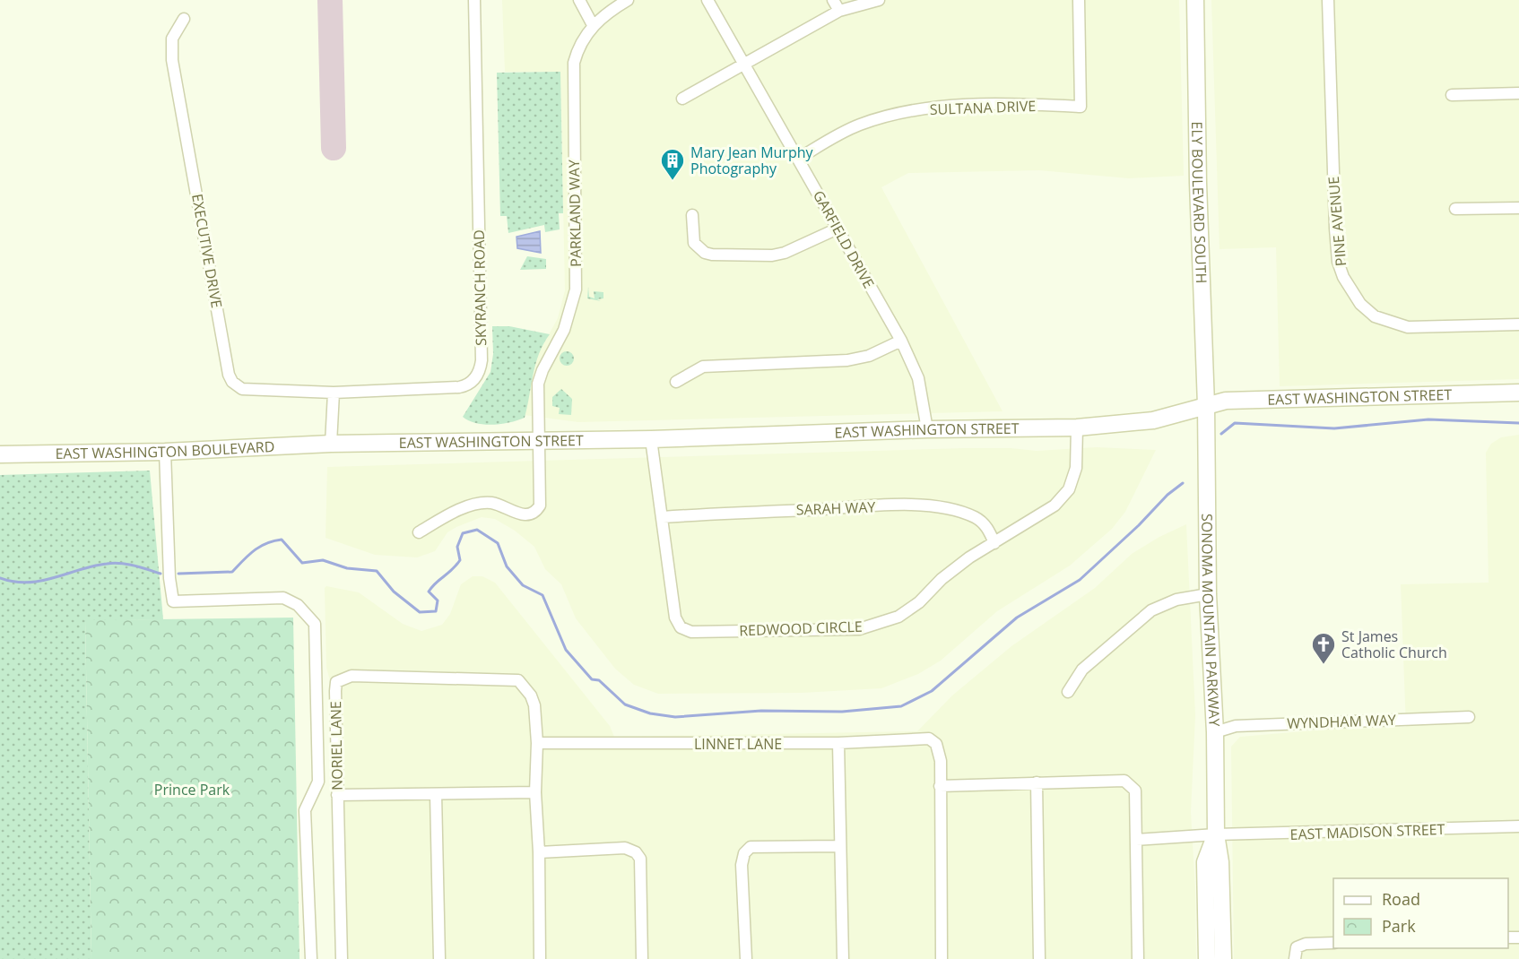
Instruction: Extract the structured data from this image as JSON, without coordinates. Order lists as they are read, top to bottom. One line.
{"streets":{"main road":["ELY BOULEVARD SOUTH","EAST WASHINGTON STREET","EAST WASHINGTON BOULEVARD","SONOMA MOUNTAIN PARKWAY"],"street":["SULTANA DRIVE","PARKLAND WAY","PINE AVENUE","GARFIELD DRIVE","EXECUTIVE DRIVE","SKYRANCH ROAD","SARAH WAY","REDWOOD CIRCLE","WYNDHAM WAY","LINNET LANE","NORIEL LANE","EAST MADISON STREET"]},"crossings":[["SULTANA DRIVE","GARFIELD DRIVE"],["ELY BOULEVARD SOUTH","EAST WASHINGTON STREET"],["ELY BOULEVARD SOUTH","SONOMA MOUNTAIN PARKWAY"],["PARKLAND WAY","EAST WASHINGTON STREET"],["GARFIELD DRIVE","EAST WASHINGTON STREET"],["EXECUTIVE DRIVE","SKYRANCH ROAD"],["EAST WASHINGTON STREET","EAST WASHINGTON BOULEVARD"],["EAST WASHINGTON STREET","SONOMA MOUNTAIN PARKWAY"],["EAST WASHINGTON STREET","REDWOOD CIRCLE"],["SARAH WAY","REDWOOD CIRCLE"],["SONOMA MOUNTAIN PARKWAY","WYNDHAM WAY"],["SONOMA MOUNTAIN PARKWAY","EAST MADISON STREET"],["LINNET LANE","NORIEL LANE"]],"parks":["Prince Park"],"places":{"building":["Mary Jean Murphy Photography"],"church":["St James Catholic Church"]},"legend":["Road","Park"]}
